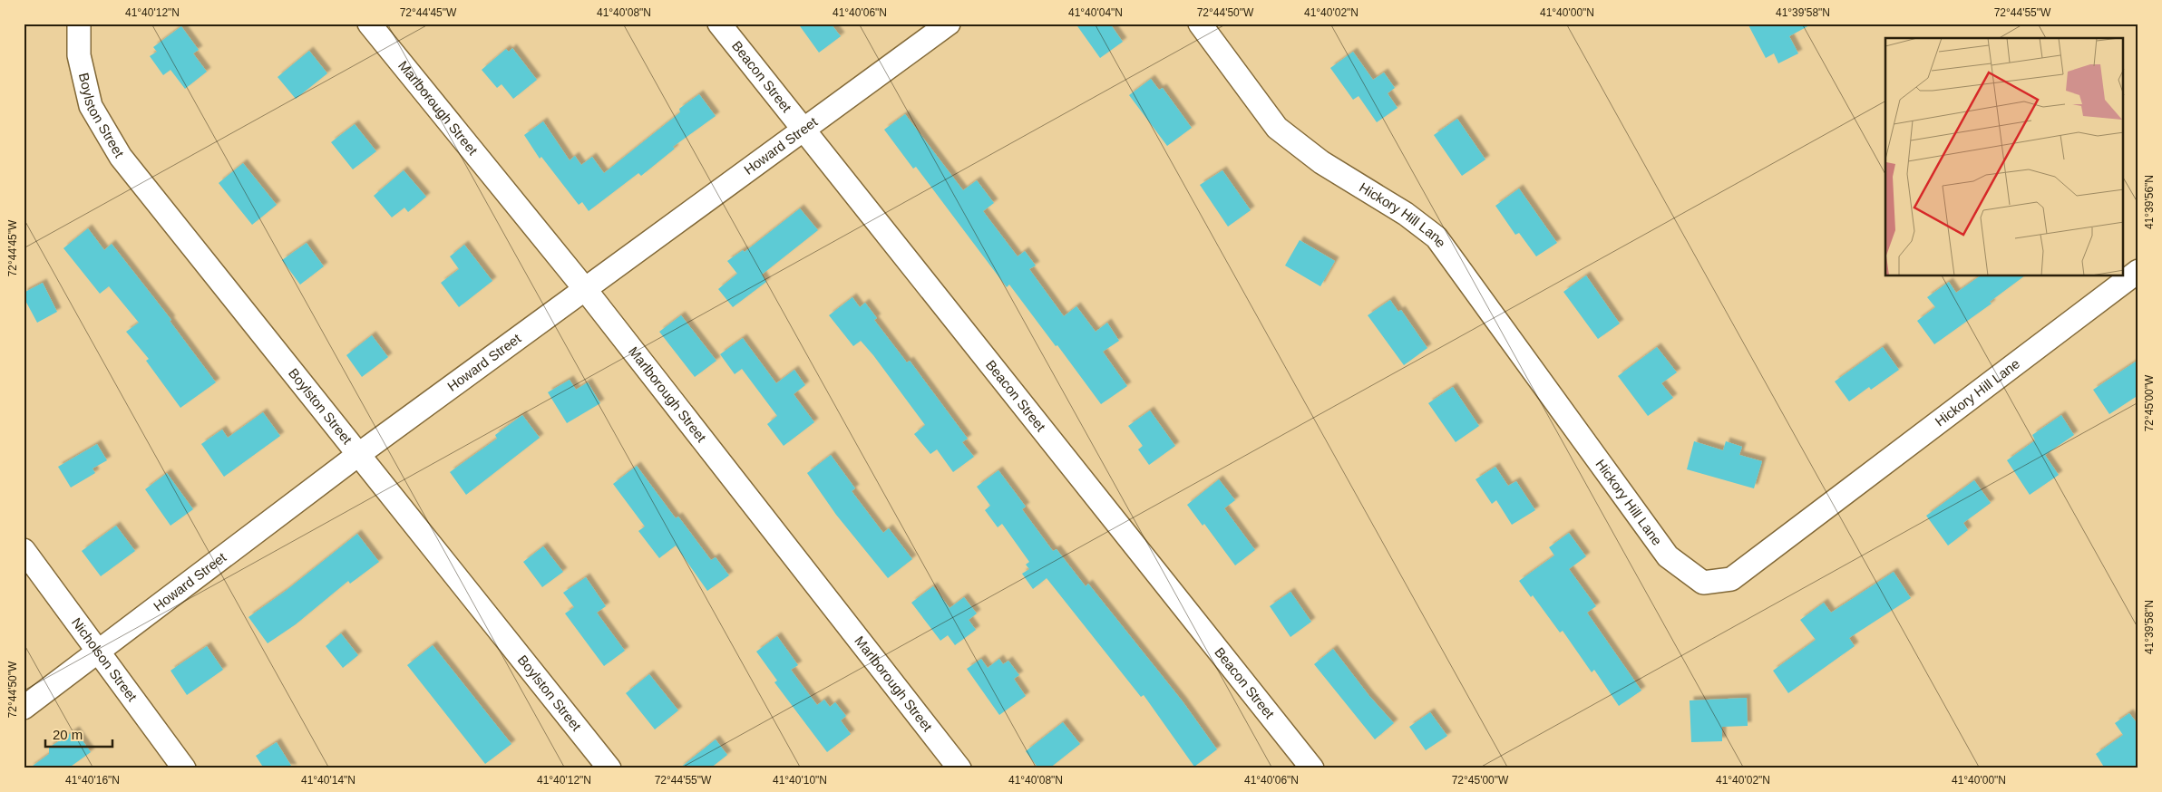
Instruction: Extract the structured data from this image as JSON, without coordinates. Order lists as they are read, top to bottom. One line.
{"streets":{"street":["Beacon Street","Marlborough Street","Boylston Street","Howard Street","Hickory Hill Lane","Nicholson Street"]},"crossings":[["Beacon Street","Howard Street"],["Marlborough Street","Howard Street"],["Boylston Street","Howard Street"],["Howard Street","Nicholson Street"]],"scale_bar":"20 m","coordinates":["41°40'12\"N","72°44'45\"W","41°40'08\"N","41°40'06\"N","41°40'04\"N","72°44'50\"W","41°40'02\"N","41°40'00\"N","41°39'58\"N","72°44'55\"W","41°39'56\"N","72°45'00\"W","41°40'16\"N","41°40'14\"N","41°40'10\"N"]}
